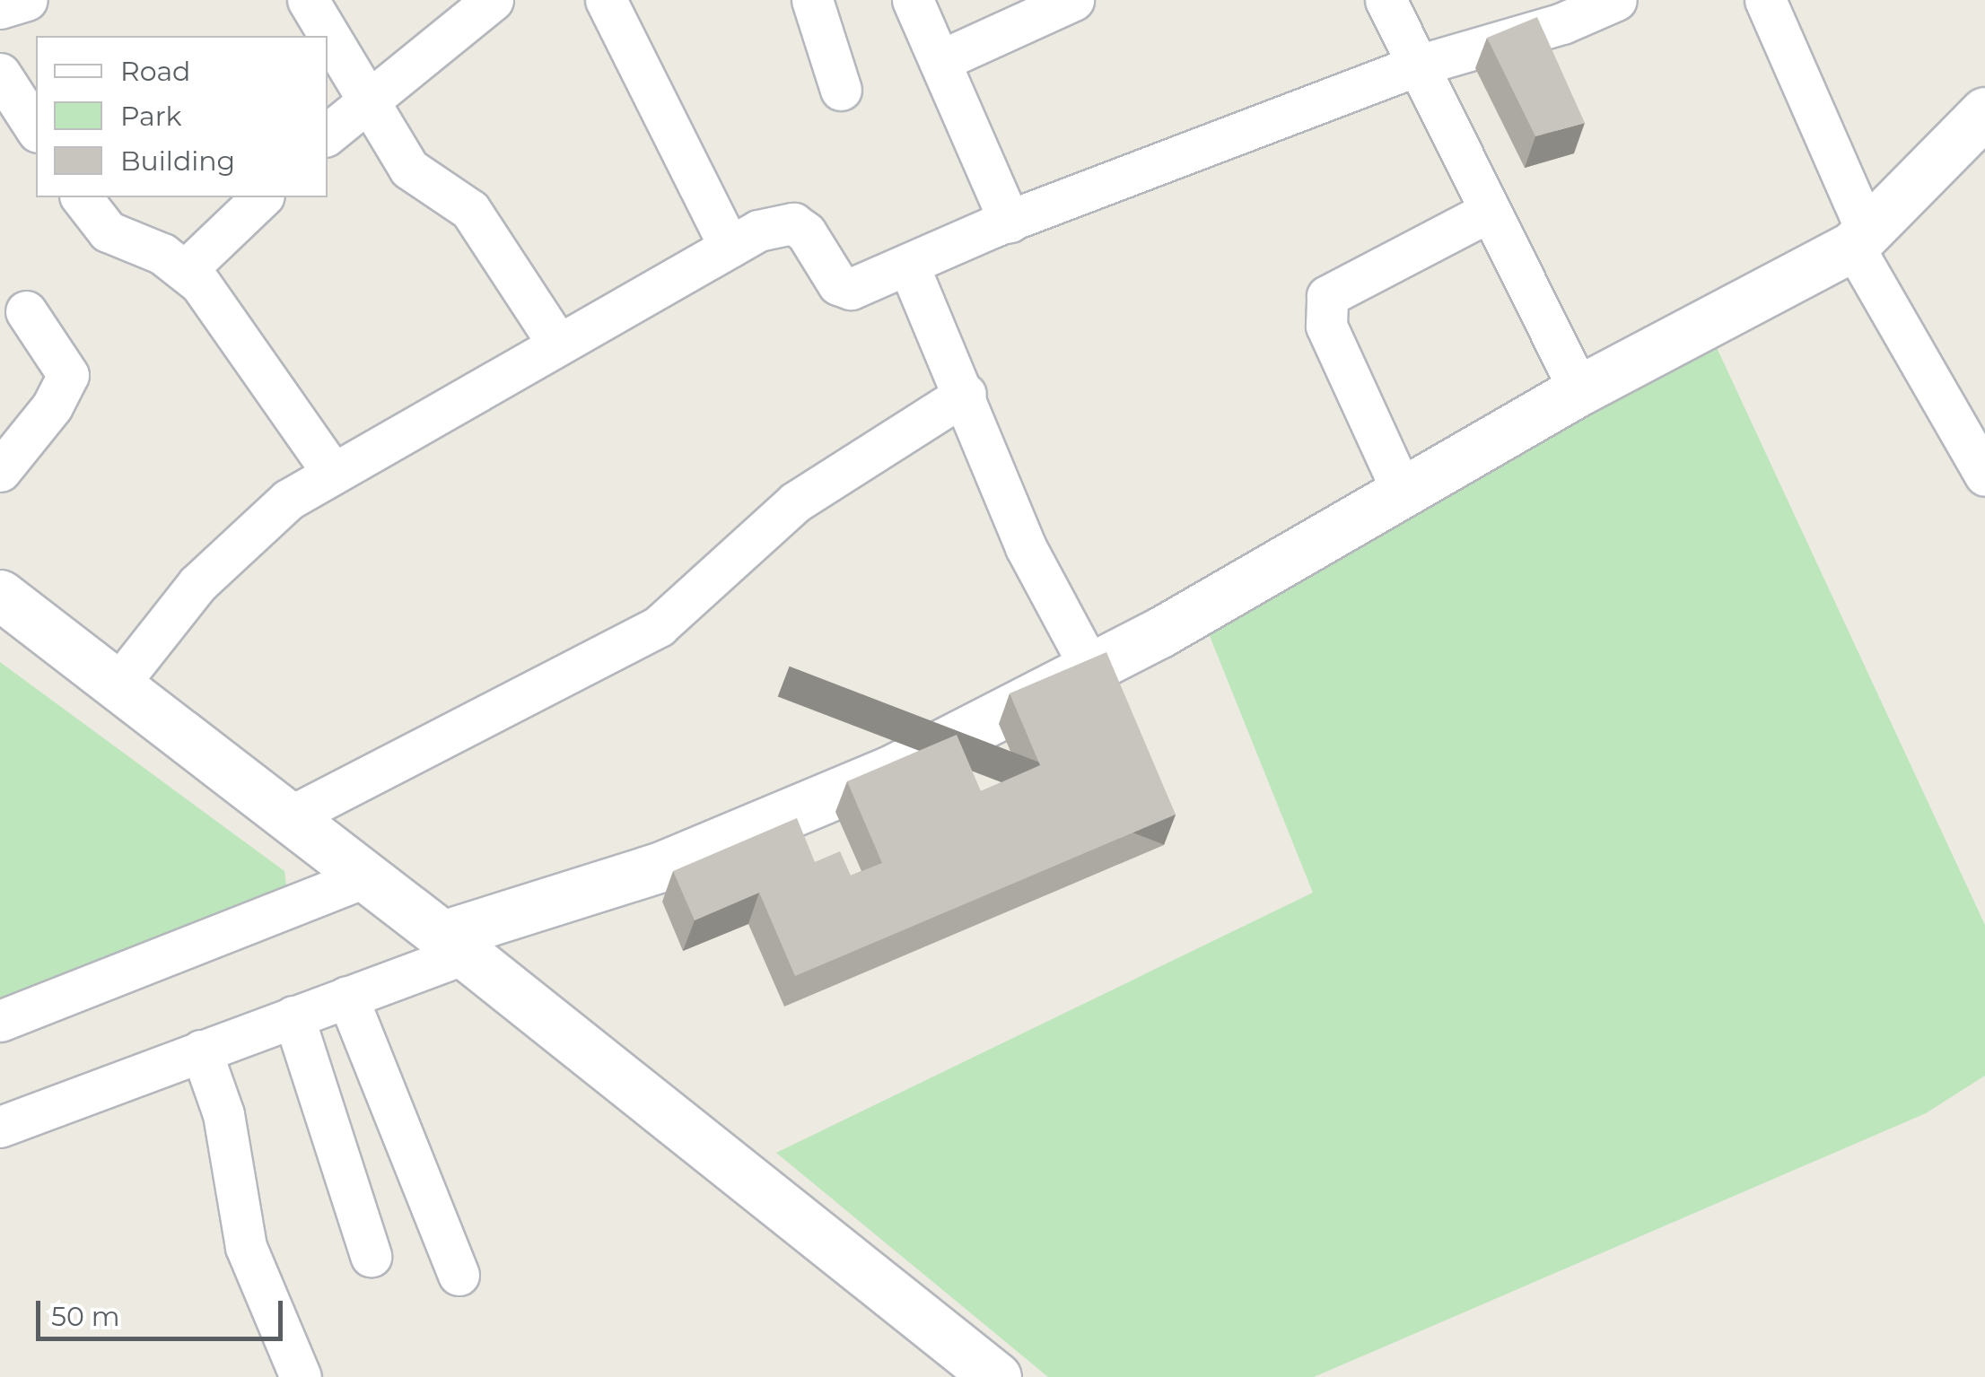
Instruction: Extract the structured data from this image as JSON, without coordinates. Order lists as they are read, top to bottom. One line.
{"legend":["Road","Park","Building"],"scale_bar":"50 m"}
